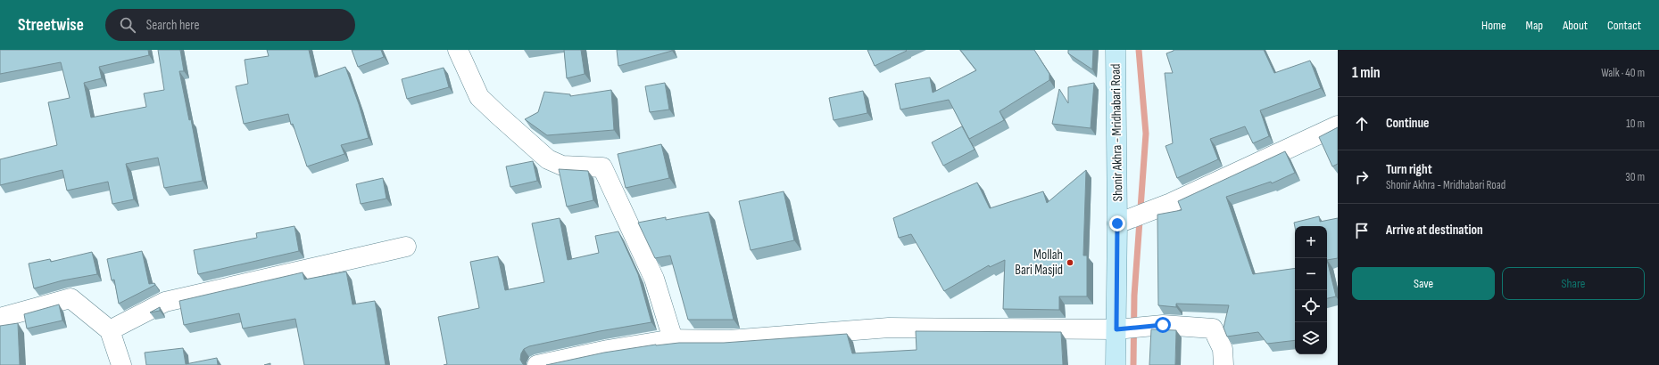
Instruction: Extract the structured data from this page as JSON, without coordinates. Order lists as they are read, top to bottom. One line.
{"streets":{"main road":["Shonir Akhra - Mridhabari Road"]},"places":["Mollah Bari Masjid"],"page":{"header":"Streetwise","search":"Search here","nav":["Home","Map","About","Contact"],"heading":["1 min","Walk · 40 m"],"list":[["Continue","10 m"],["Turn right","Shonir Akhra - Mridhabari Road","30 m"],"Arrive at destination"],"map_buttons":["+","−"],"buttons":["Save","Share"]}}
